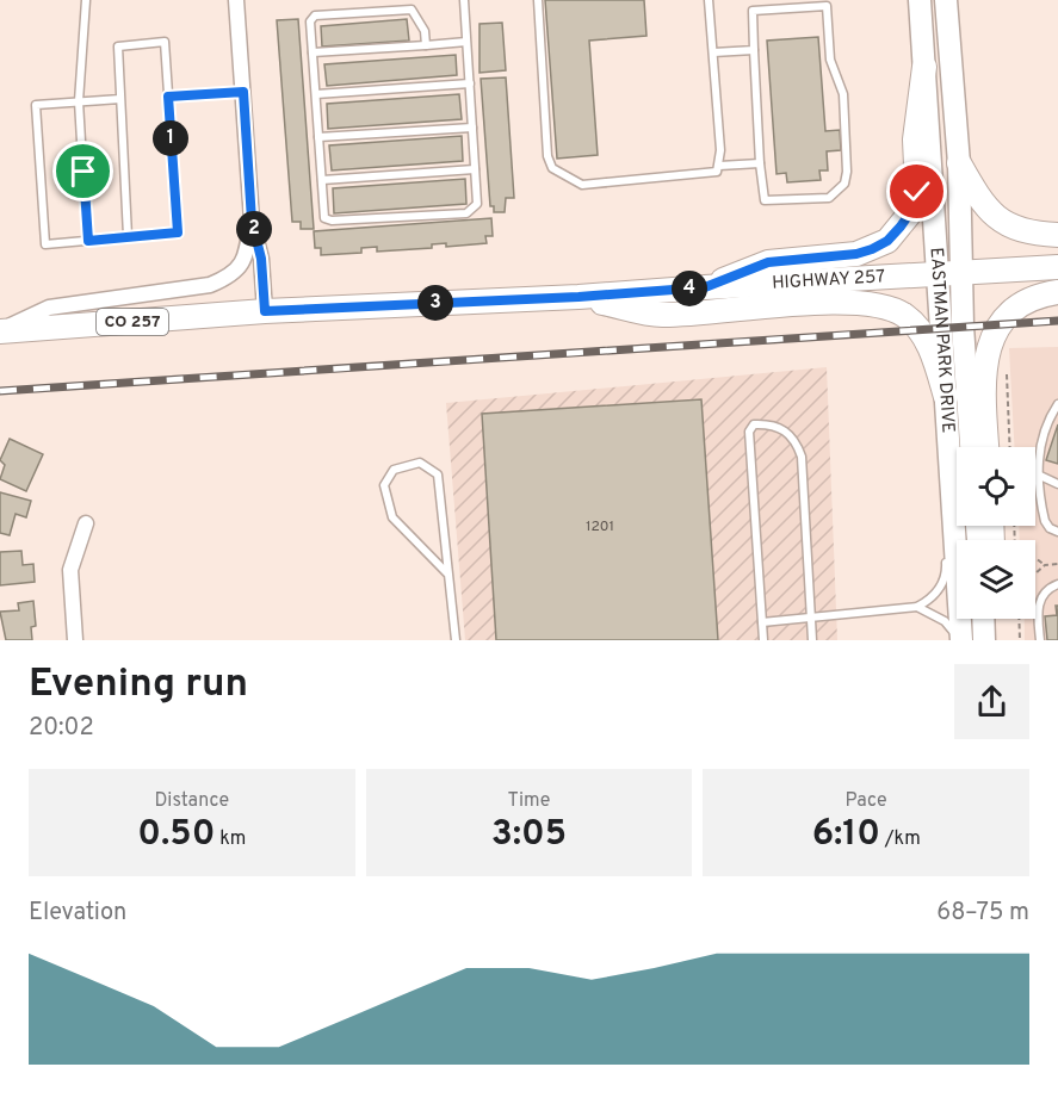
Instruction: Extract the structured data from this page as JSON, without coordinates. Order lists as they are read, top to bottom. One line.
{"streets":{"main road":["HIGHWAY 257","CO 257"],"street":["EASTMAN PARK DRIVE"]},"crossings":[["HIGHWAY 257","EASTMAN PARK DRIVE"]],"house_numbers":["1201"],"page":{"pins":["1","2","4","3"],"heading":["Evening run","20:02"],"stats":[["Distance","0.50 km"],["Time","3:05"],["Pace","6:10 /km"]],"chart":["Elevation","68–75 m"]}}
